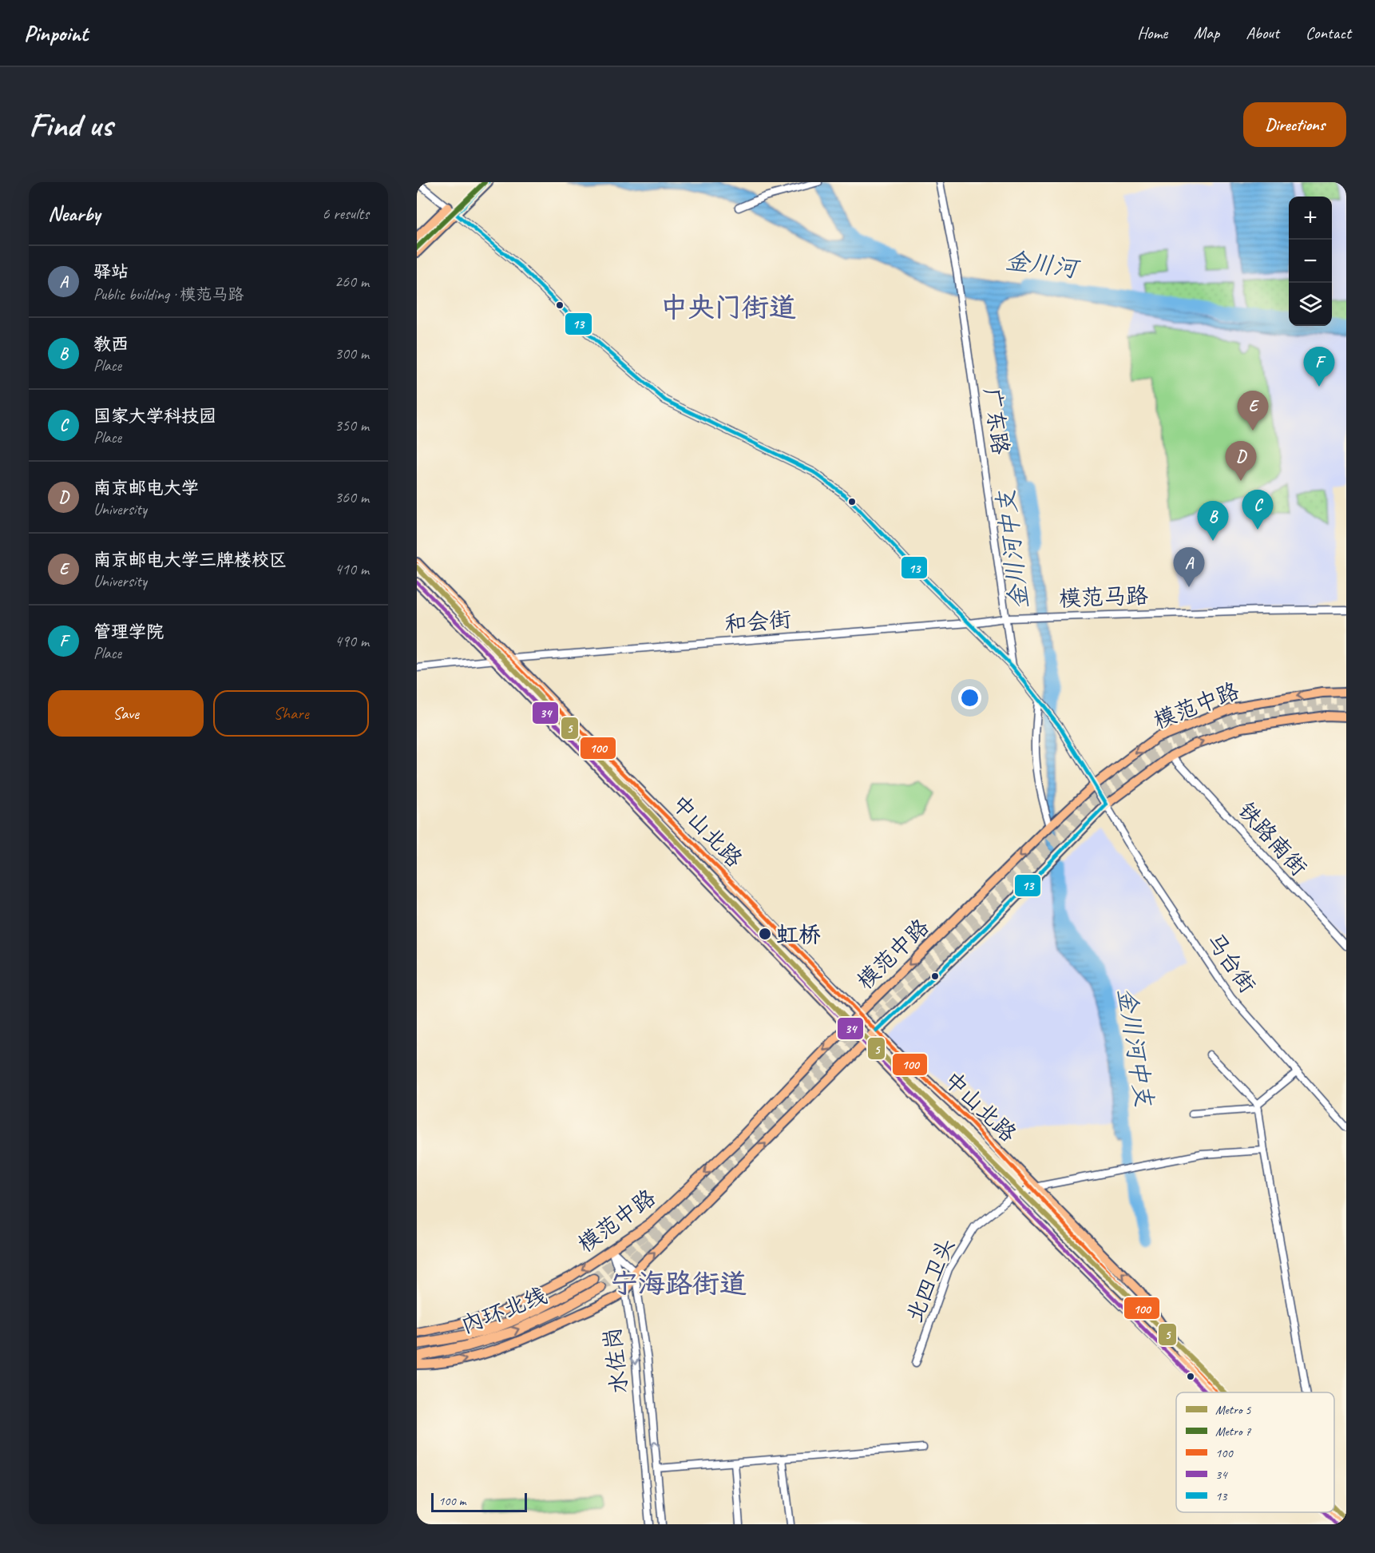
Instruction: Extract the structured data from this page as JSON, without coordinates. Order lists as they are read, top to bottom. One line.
{"streets":{"highway":["内环北线"],"main road":["模范中路","中山北路"],"street":["广东路","模范马路","和会街","铁路南街","马台街","北四卫头","水佐岗"]},"crossings":[["广东路","模范马路"],["广东路","和会街"],["广东路","马台街"],["模范马路","和会街"],["和会街","中山北路"],["和会街","马台街"],["模范中路","中山北路"],["模范中路","铁路南街"],["模范中路","马台街"],["模范中路","水佐岗"],["中山北路","北四卫头"]],"districts":["中央门街道","宁海路街道"],"water":["金川河","金川河中支"],"places":["虹桥"],"lines":["metro line 7","transit line 13","transit line 100","metro line 5","transit line 34"],"legend":["Metro 5","Metro 7","100","34","13"],"scale_bar":"100 m","page":{"header":"Pinpoint","nav":["Home","Map","About","Contact"],"buttons":["Directions",["Save","Share"]],"title":"Find us","heading":["Nearby","6 results"],"map_buttons":["+","−"],"list":[{"mark":"A","name":"驿站","note":"Public building · 模范马路","value":"260 m"},{"mark":"B","name":"教西","note":"Place","value":"300 m"},{"mark":"C","name":"国家大学科技园","note":"Place","value":"350 m"},{"mark":"D","name":"南京邮电大学","note":"University","value":"360 m"},{"mark":"E","name":"南京邮电大学三牌楼校区","note":"University","value":"410 m"},{"mark":"F","name":"管理学院","note":"Place","value":"490 m"}],"pins":["F","E","D","C","B","A"],"scale":"100 m"}}
